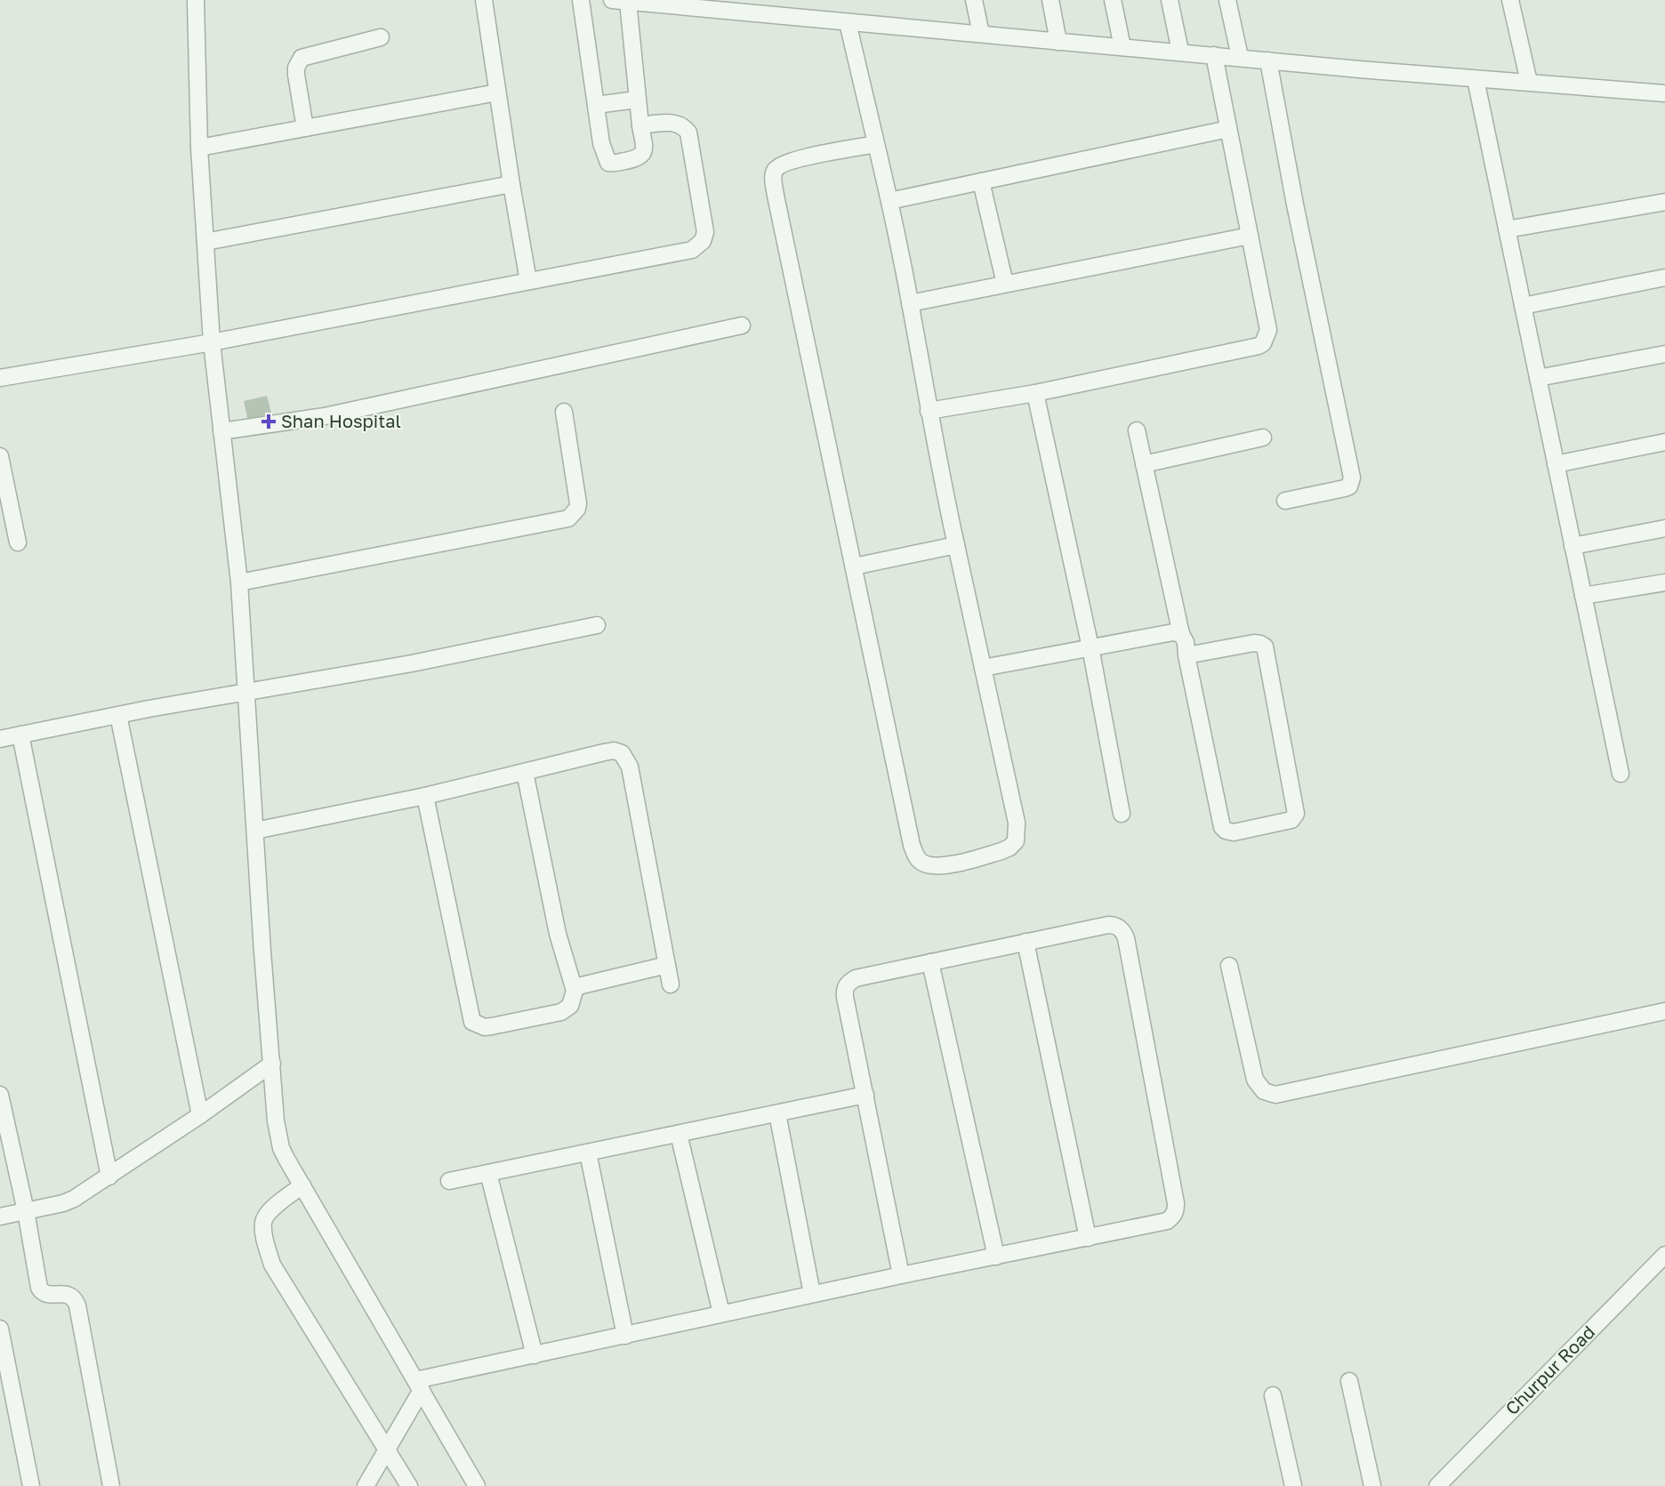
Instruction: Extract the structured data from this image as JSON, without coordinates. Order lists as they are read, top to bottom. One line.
{"streets":{"street":["Churpur Road"]},"places":{"health":["Shan Hospital"]}}
